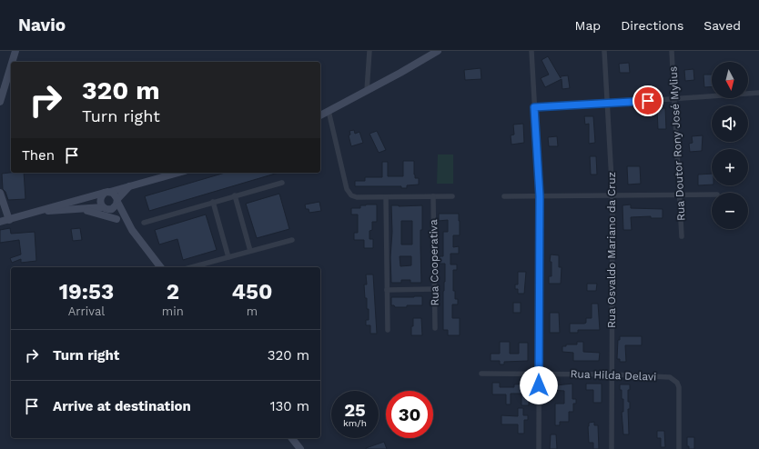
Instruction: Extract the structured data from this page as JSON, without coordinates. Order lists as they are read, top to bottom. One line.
{"streets":{"street":["Rua Doutor Rony José Mylius","Rua Osvaldo Mariano da Cruz","Rua Cooperativa","Rua Hilda Delavi"]},"crossings":[["Rua Osvaldo Mariano da Cruz","Rua Hilda Delavi"]],"north":"bottom","page":{"header":"Navio","nav":["Map","Directions","Saved"],"map_buttons":["+","−"],"turn":["320 m","Turn right"],"then":"Then","eta":["19:53","Arrival","2","min","450","m"],"list":[{"name":"Turn right","value":"320 m"},{"name":"Arrive at destination","value":"130 m"}],"speed":"25 km/h","limit":"30"}}
